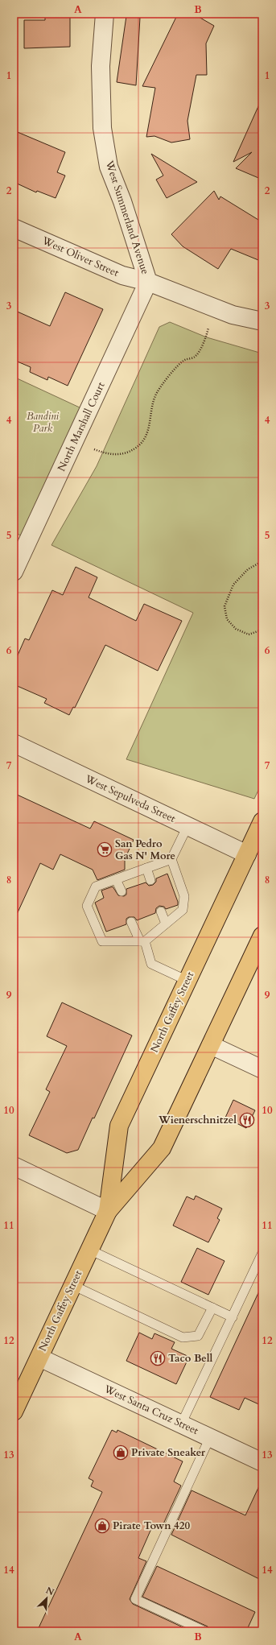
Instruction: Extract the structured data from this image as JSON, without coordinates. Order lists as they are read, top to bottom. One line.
{"streets":{"main road":["North Gaffey Street"],"street":["West Summerland Avenue","West Oliver Street","North Marshall Court","West Sepulveda Street","West Santa Cruz Street"]},"crossings":[["West Summerland Avenue","West Oliver Street"],["West Summerland Avenue","North Marshall Court"],["West Oliver Street","North Marshall Court"],["West Sepulveda Street","North Gaffey Street"],["North Gaffey Street","West Santa Cruz Street"]],"parks":["Bandini Park"],"places":{"supermarket":["San Pedro Gas N' More"],"restaurant":["Wienerschnitzel","Taco Bell"],"shop":["Private Sneaker","Pirate Town 420"]},"north":"top right","grid":{"columns":["A","B"],"rows":["1","2","3","4","5","6","7","8","9","10","11","12","13","14"]}}
